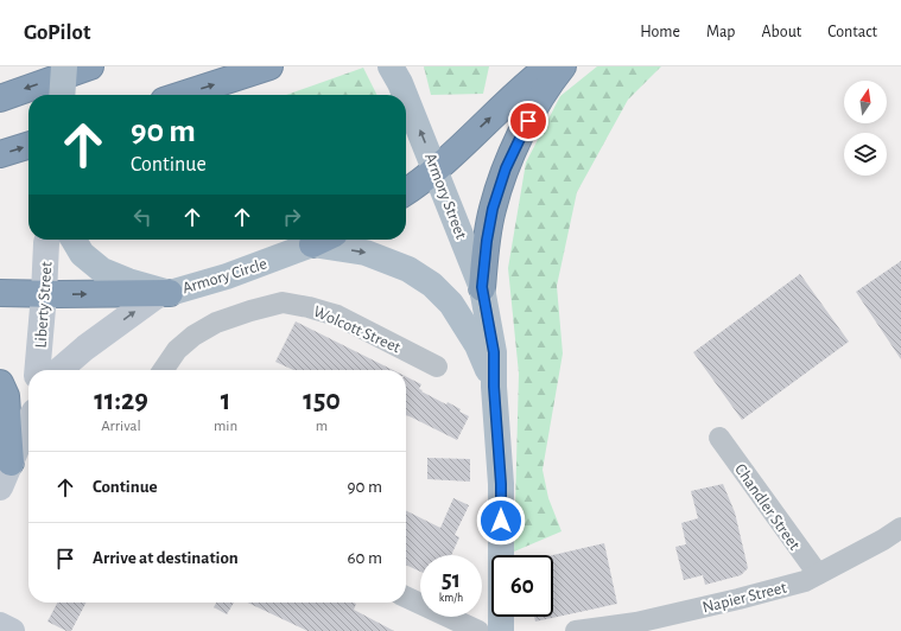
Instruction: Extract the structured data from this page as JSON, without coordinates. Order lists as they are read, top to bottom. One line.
{"streets":{"main road":["Armory Street","Armory Circle","Liberty Street"],"street":["Wolcott Street","Chandler Street","Napier Street"]},"crossings":[["Armory Circle","Liberty Street"],["Chandler Street","Napier Street"]],"one_way":["Liberty Street"],"north":"top","page":{"header":"GoPilot","nav":["Home","Map","About","Contact"],"turn":["90 m","Continue"],"eta":["11:29","Arrival","1","min","150","m"],"list":[{"name":"Continue","value":"90 m"},{"name":"Arrive at destination","value":"60 m"}],"speed":"51 km/h","limit":"60"}}
